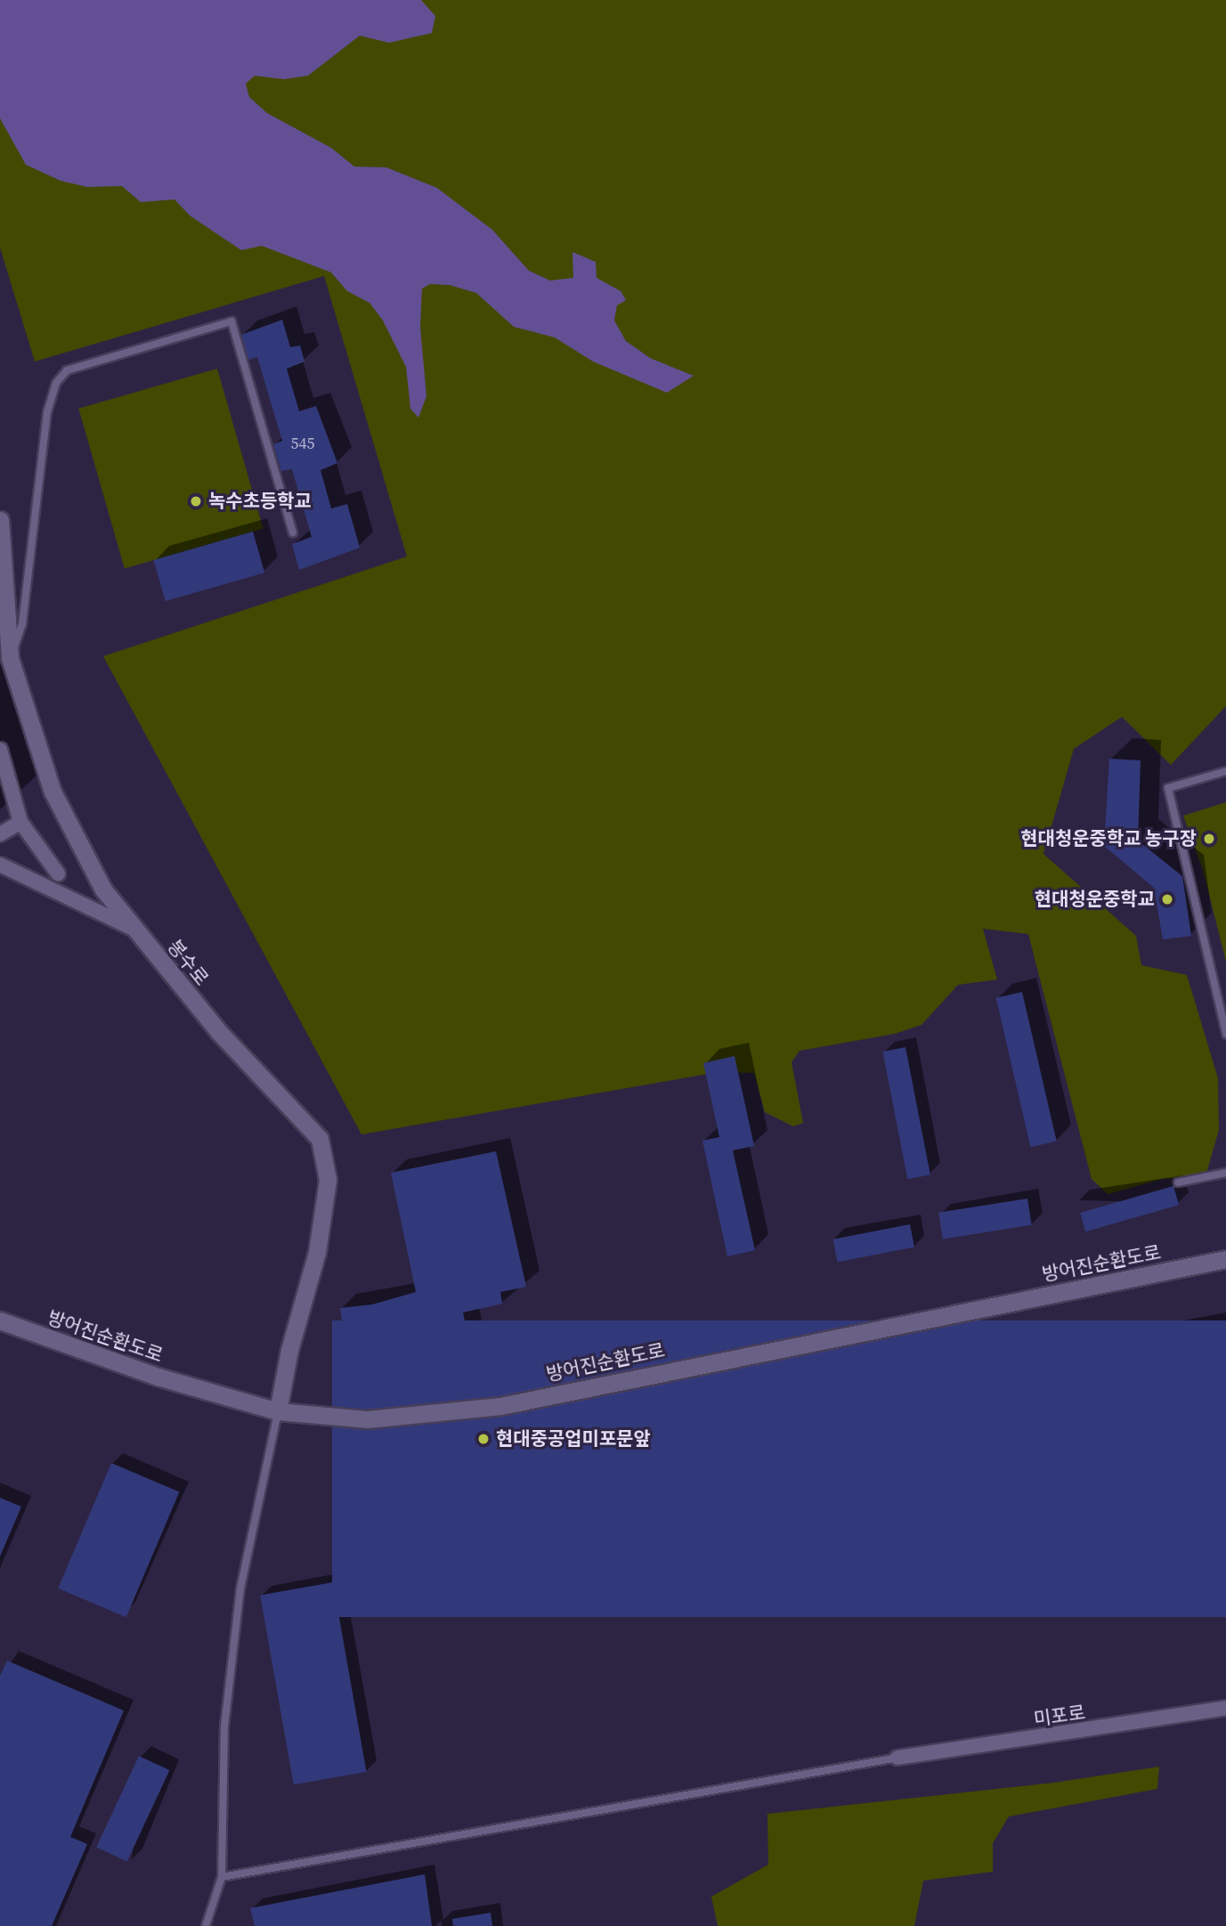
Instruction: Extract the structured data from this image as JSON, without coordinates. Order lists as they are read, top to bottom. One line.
{"streets":{"main road":["봉수로","방어진순환도로"],"street":["미포로"]},"crossings":[["봉수로","방어진순환도로"]],"places":["녹수초등학교","현대청운중학교 농구장","현대청운중학교","현대중공업미포문앞"],"house_numbers":["545"]}
